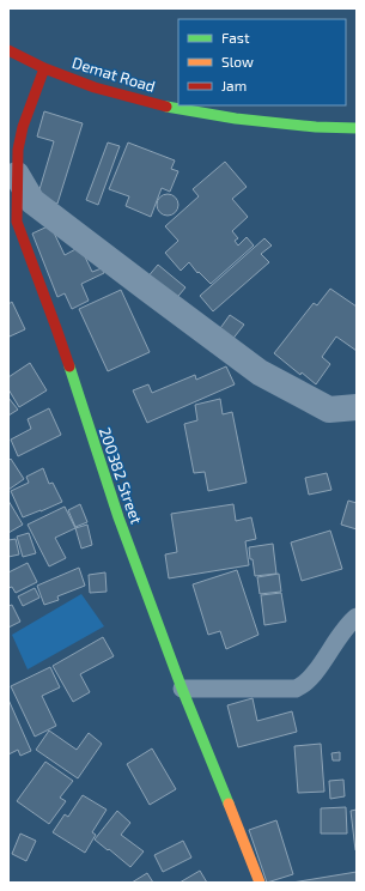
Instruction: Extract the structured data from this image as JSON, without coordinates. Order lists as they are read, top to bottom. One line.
{"streets":{"street":["Demat Road","200382 Street"]},"crossings":[["Demat Road","200382 Street"]],"legend":["Fast","Slow","Jam"]}
